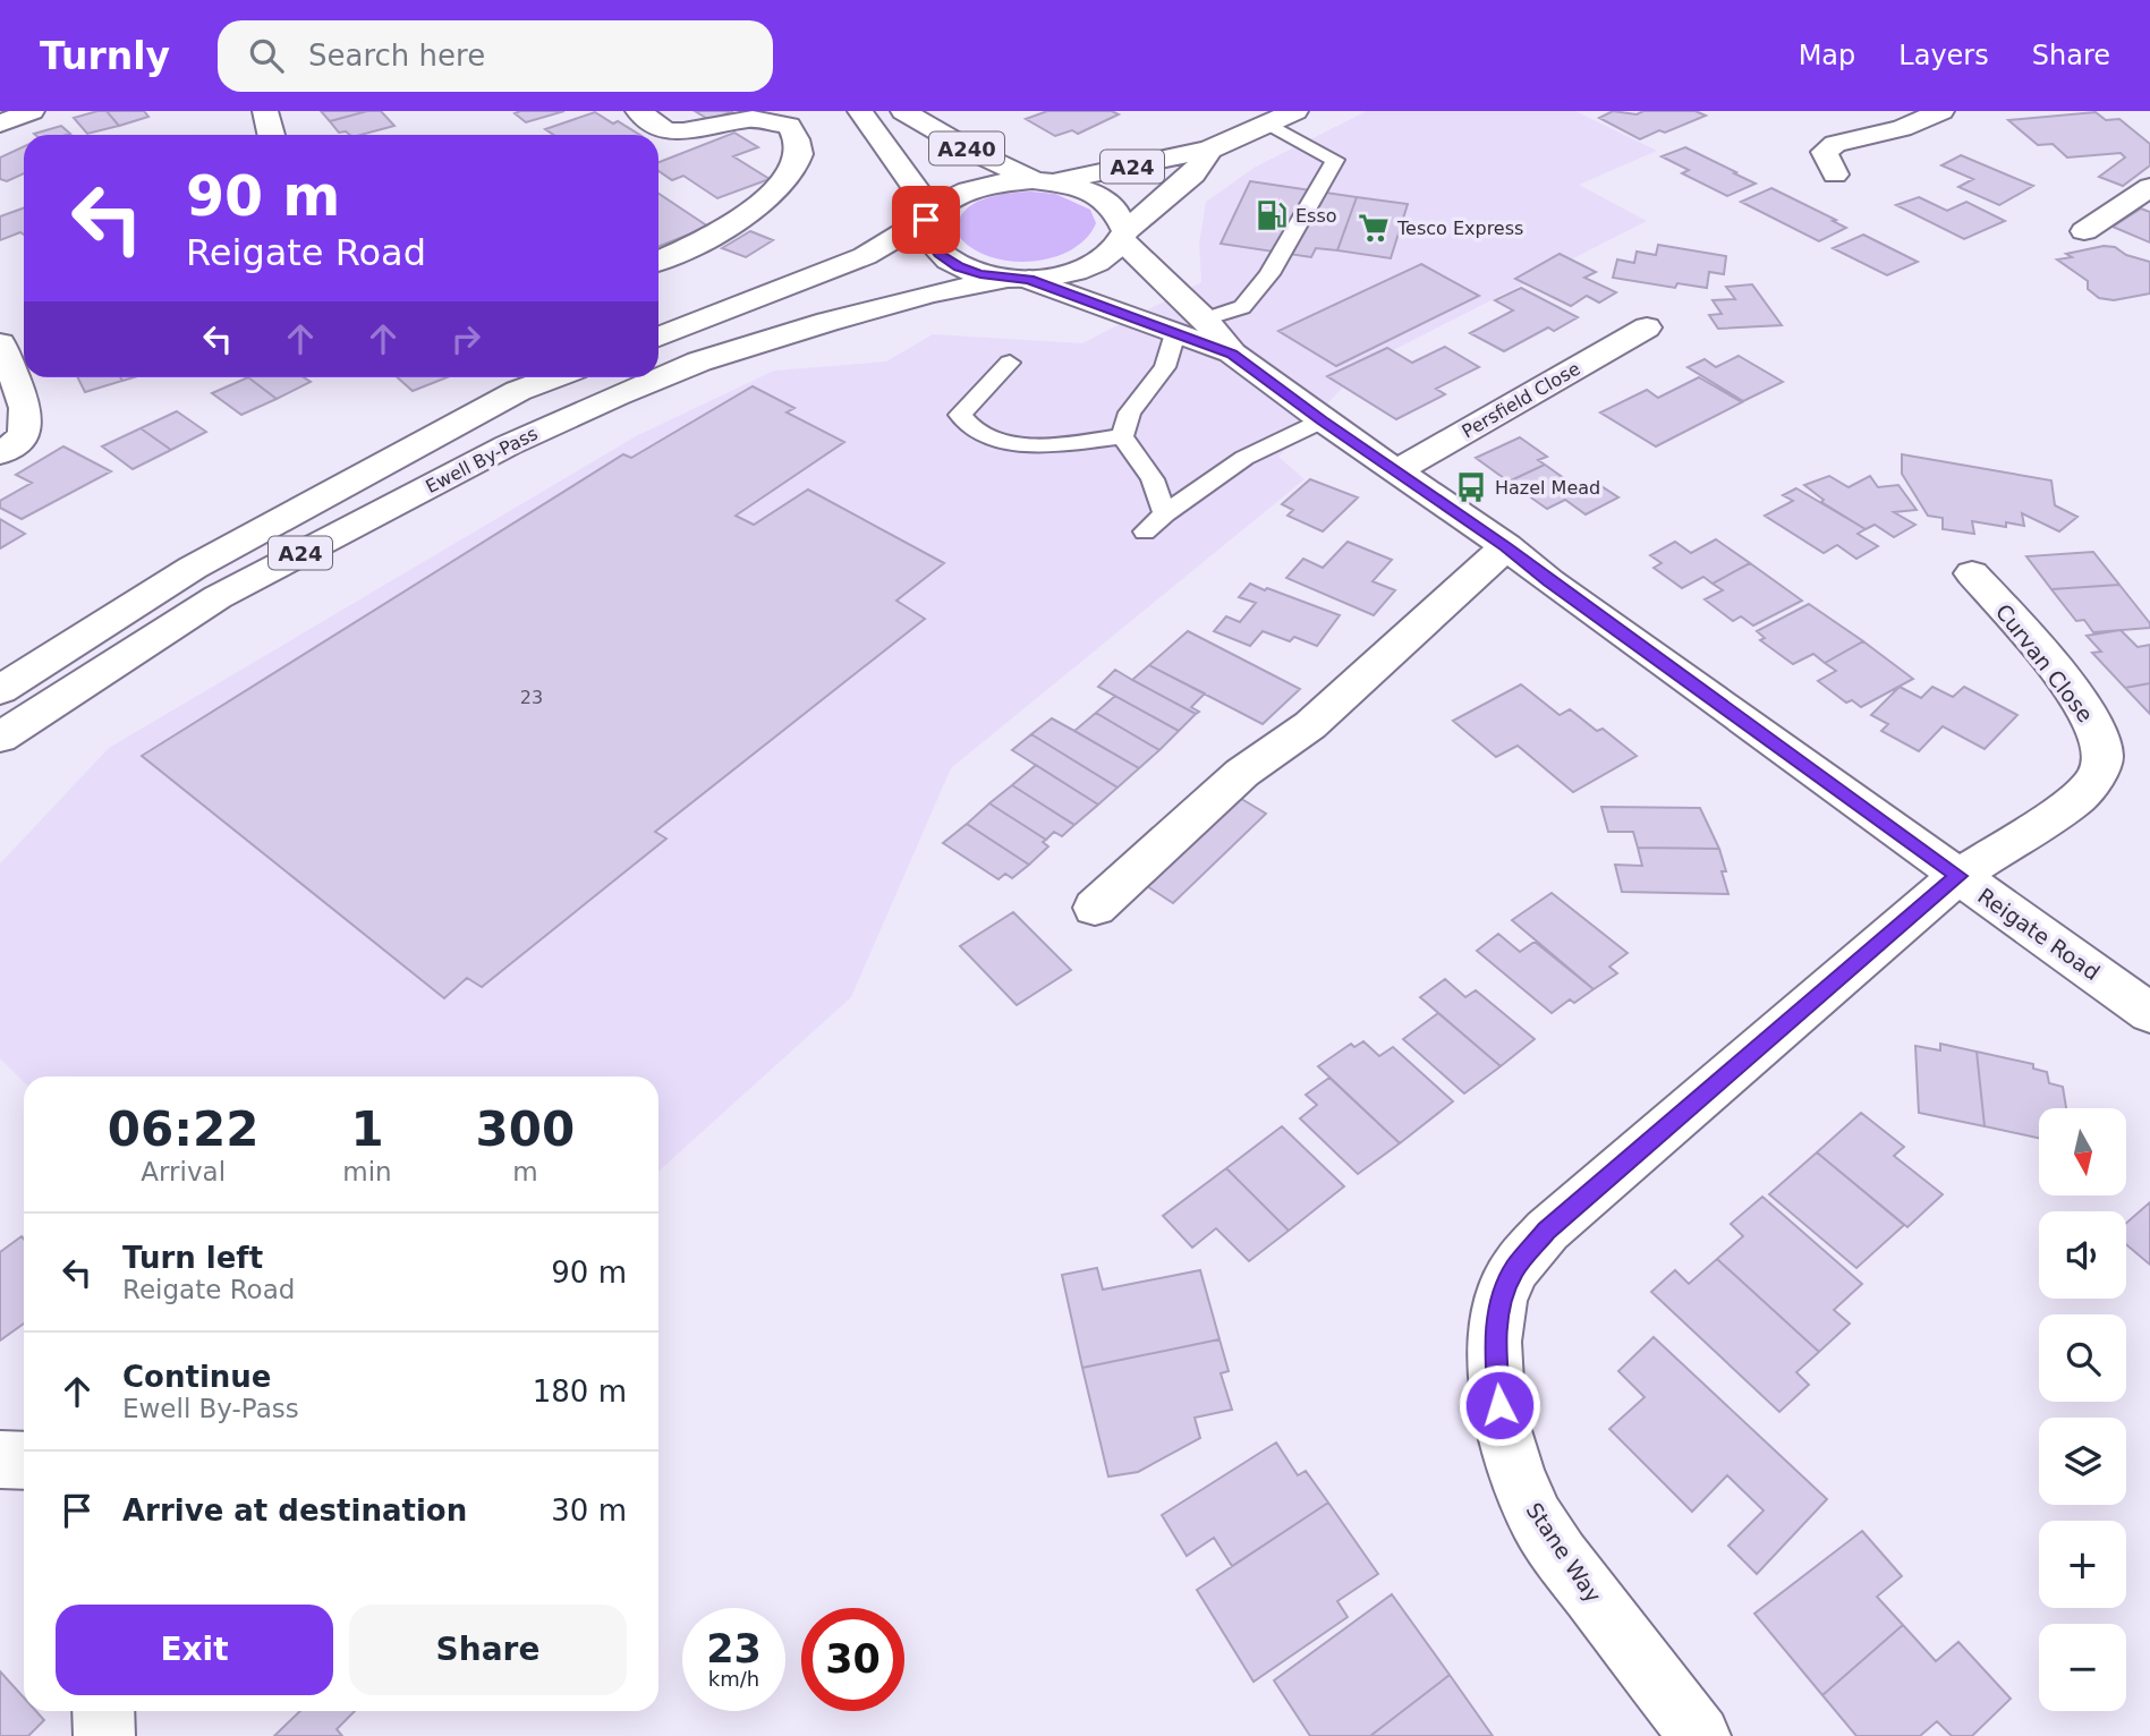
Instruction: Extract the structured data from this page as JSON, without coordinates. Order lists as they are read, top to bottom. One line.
{"streets":{"main road":["A240","A24","Persfield Close","Ewell By-Pass","Curvan Close","Reigate Road","Stane Way"]},"crossings":[["A240","Ewell By-Pass"],["Persfield Close","Reigate Road"],["Ewell By-Pass","Reigate Road"],["Curvan Close","Reigate Road"],["Curvan Close","Stane Way"],["Reigate Road","Stane Way"]],"places":{"fuel station":["Esso"],"supermarket":["Tesco Express"],"bus stop":["Hazel Mead"]},"house_numbers":["23"],"north":"bottom","page":{"header":"Turnly","search":"Search here","nav":["Map","Layers","Share"],"turn":["90 m","Reigate Road"],"eta":["06:22","Arrival","1","min","300","m"],"map_buttons":["+","−"],"list":[{"name":"Turn left","note":"Reigate Road","value":"90 m"},{"name":"Continue","note":"Ewell By-Pass","value":"180 m"},{"name":"Arrive at destination","value":"30 m"}],"buttons":["Exit","Share"],"speed":"23 km/h","limit":"30"}}
